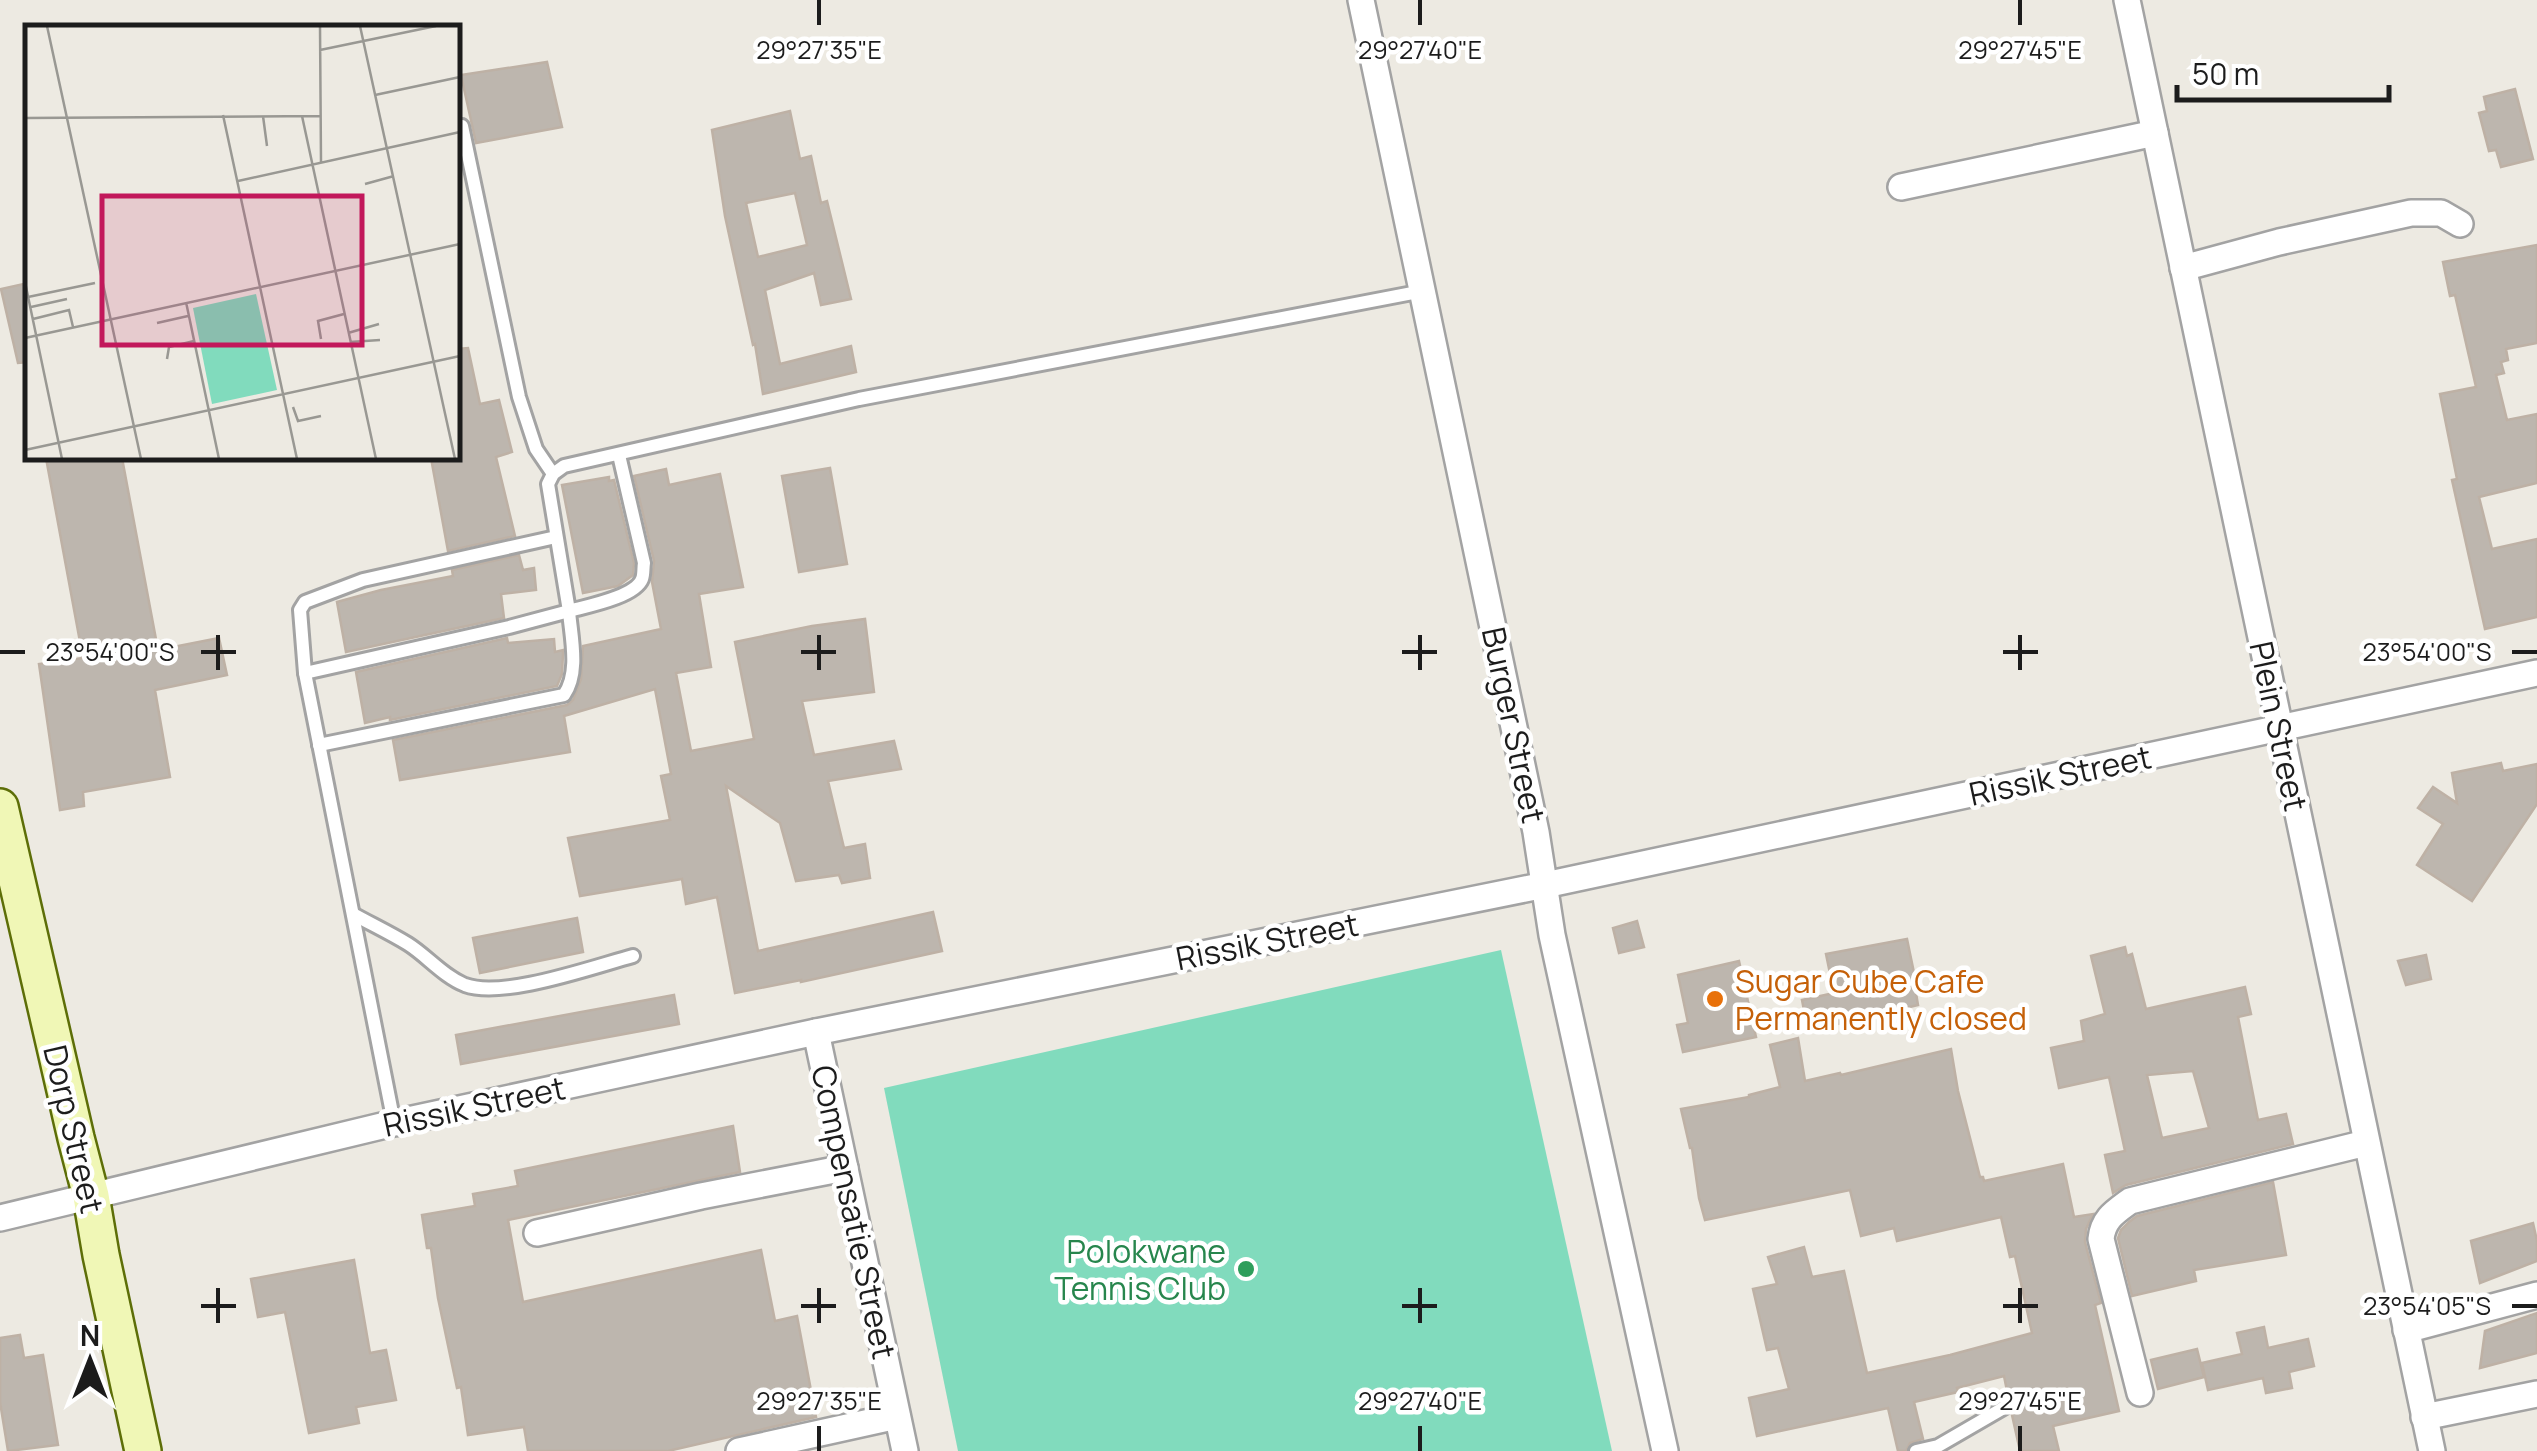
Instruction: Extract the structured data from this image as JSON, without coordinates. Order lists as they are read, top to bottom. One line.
{"streets":{"street":["Burger Street","Plein Street","Rissik Street","Dorp Street","Compensatie Street"]},"crossings":[["Burger Street","Rissik Street"],["Plein Street","Rissik Street"],["Rissik Street","Dorp Street"],["Rissik Street","Compensatie Street"]],"places":["Sugar Cube Cafe Permanently closed","Polokwane Tennis Club"],"scale_bar":"50 m","north":"top","coordinates":["29°27'35\"E","29°27'40\"E","29°27'45\"E","23°54'00\"S","23°54'05\"S"]}
